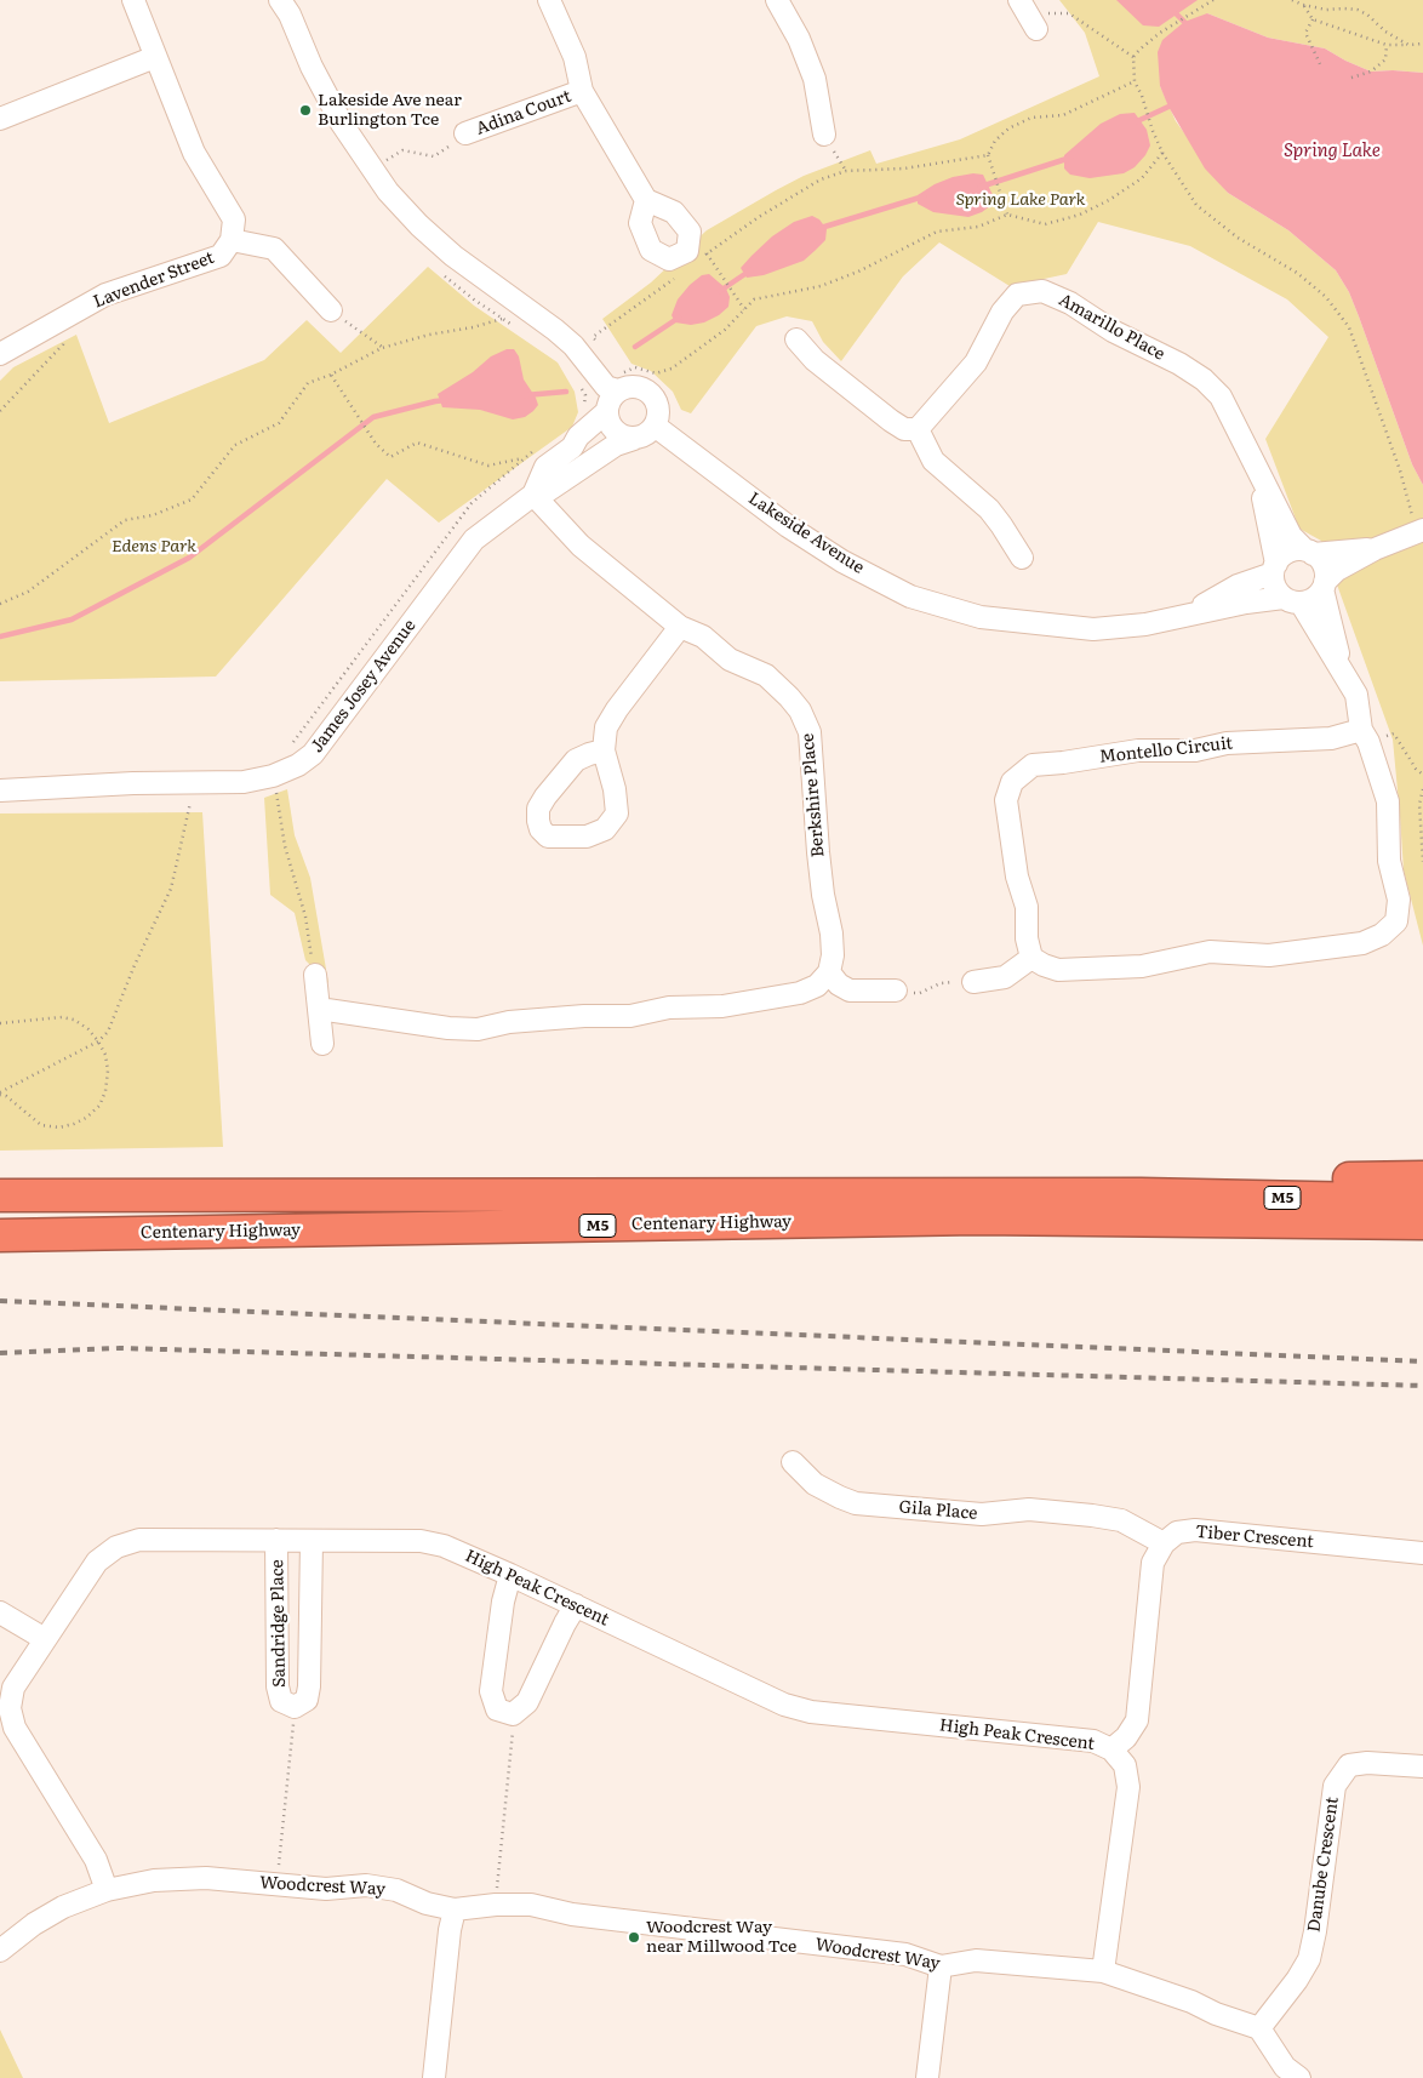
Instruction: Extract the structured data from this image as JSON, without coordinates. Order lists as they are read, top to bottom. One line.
{"streets":{"highway":["M5","Centenary Highway"],"street":["Adina Court","Lavender Street","Amarillo Place","Lakeside Avenue","James Josey Avenue","Montello Circuit","Berkshire Place","Gila Place","Tiber Crescent","High Peak Crescent","Sandridge Place","Danube Crescent","Woodcrest Way"]},"crossings":[["Amarillo Place","Lakeside Avenue"],["Lakeside Avenue","James Josey Avenue"],["James Josey Avenue","Berkshire Place"],["Gila Place","Tiber Crescent"],["High Peak Crescent","Sandridge Place"],["High Peak Crescent","Woodcrest Way"],["Danube Crescent","Woodcrest Way"]],"water":["Spring Lake"],"parks":["Spring Lake Park","Edens Park"],"places":["Lakeside Ave near Burlington Tce","Woodcrest Way near Millwood Tce"]}
